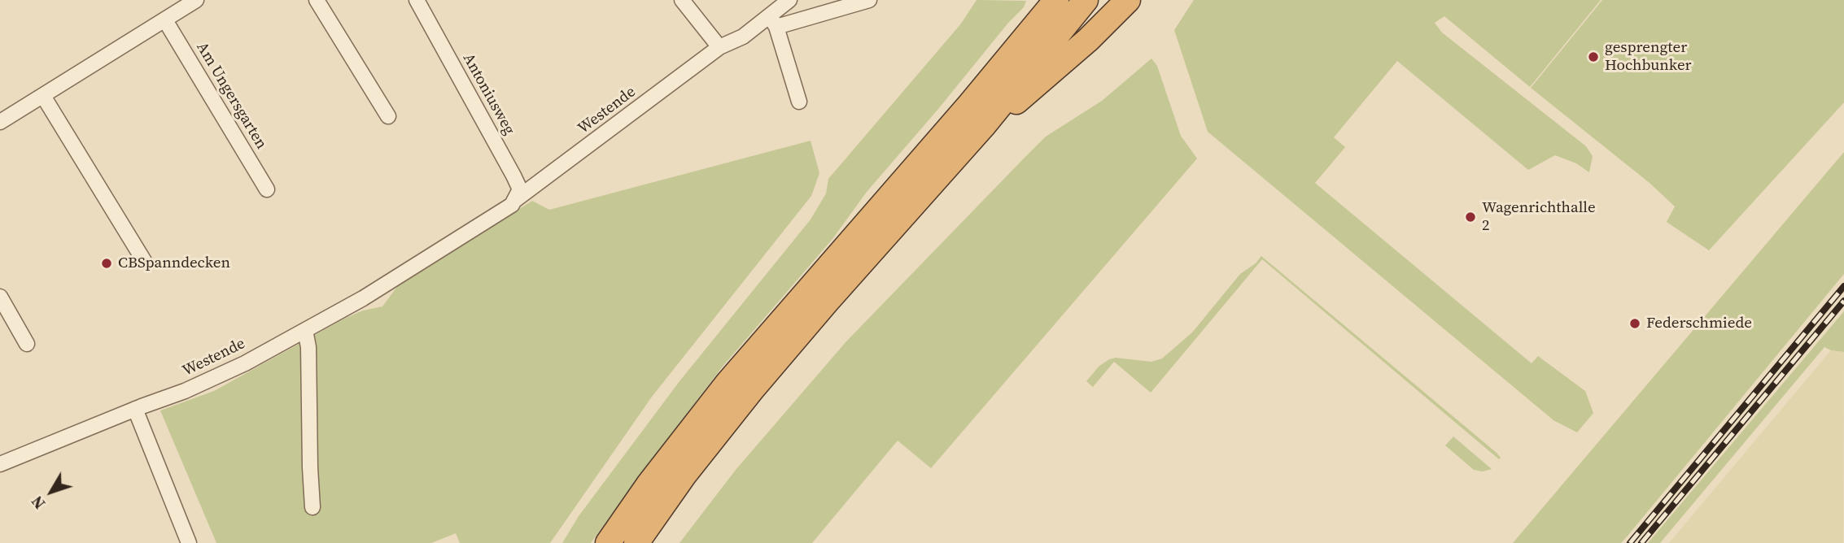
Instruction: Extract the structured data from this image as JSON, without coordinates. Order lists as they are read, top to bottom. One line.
{"streets":{"street":["Antoniusweg","Am Ungersgarten","Westende"]},"crossings":[["Antoniusweg","Westende"]],"places":["gesprengter Hochbunker","Wagenrichthalle 2","CBSpanndecken","Federschmiede"],"north":"bottom left"}
